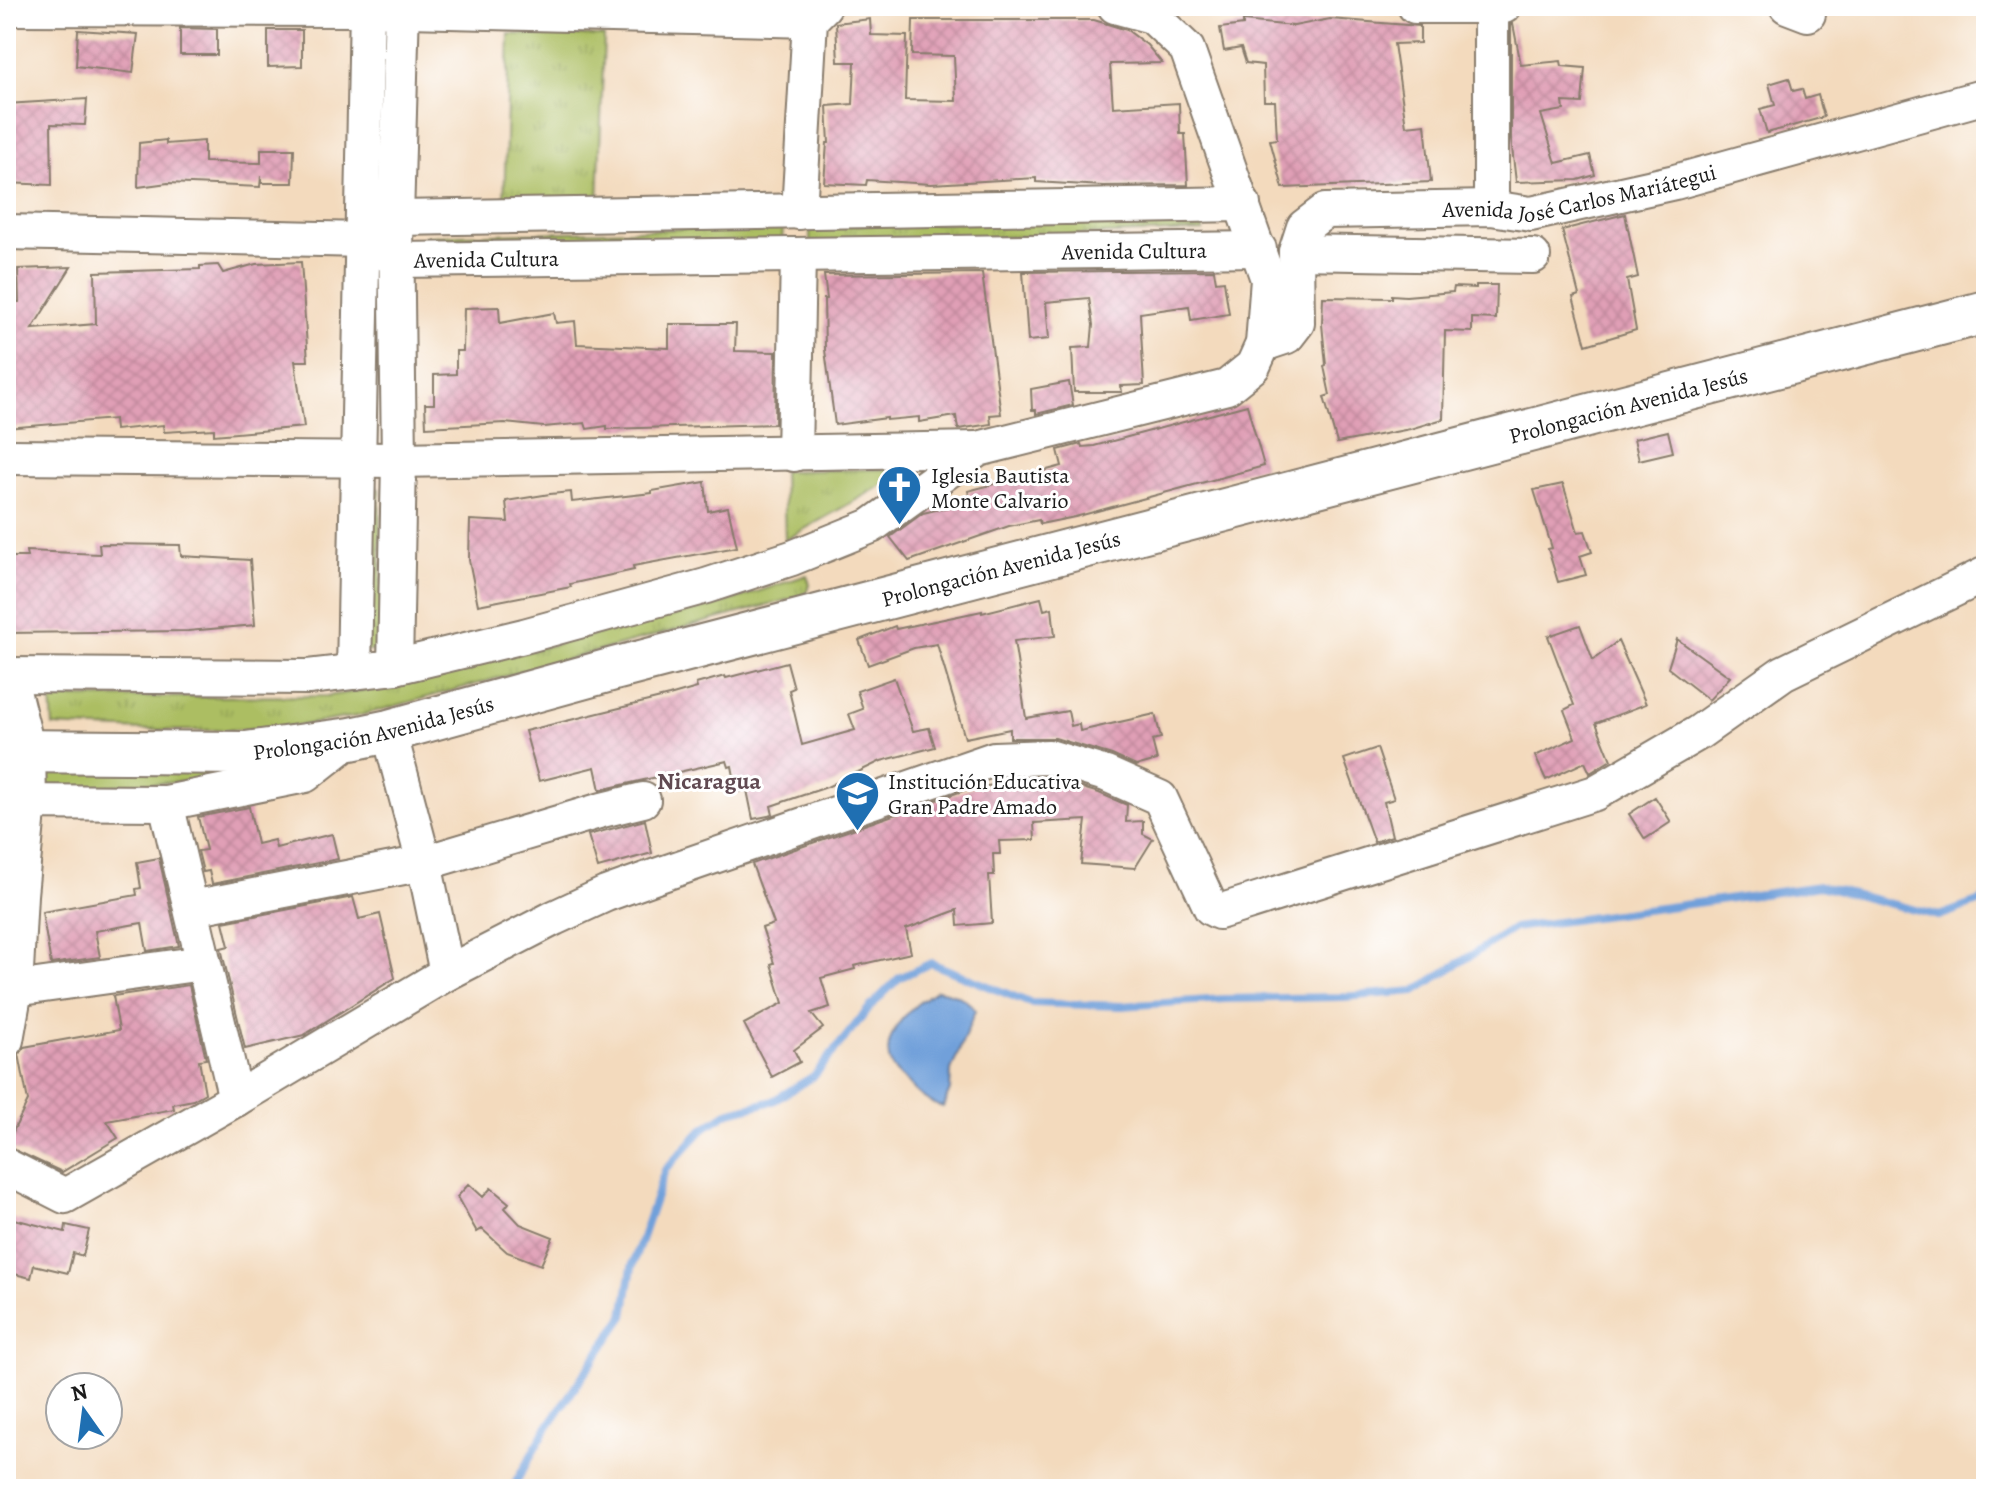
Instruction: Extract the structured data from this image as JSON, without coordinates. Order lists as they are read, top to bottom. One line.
{"streets":{"main road":["Prolongación Avenida Jesús"],"street":["Avenida José Carlos Mariátegui","Avenida Cultura"]},"districts":["Nicaragua"],"places":{"church":["Iglesia Bautista Monte Calvario"],"school or university":["Institución Educativa Gran Padre Amado"]},"north":"top"}
